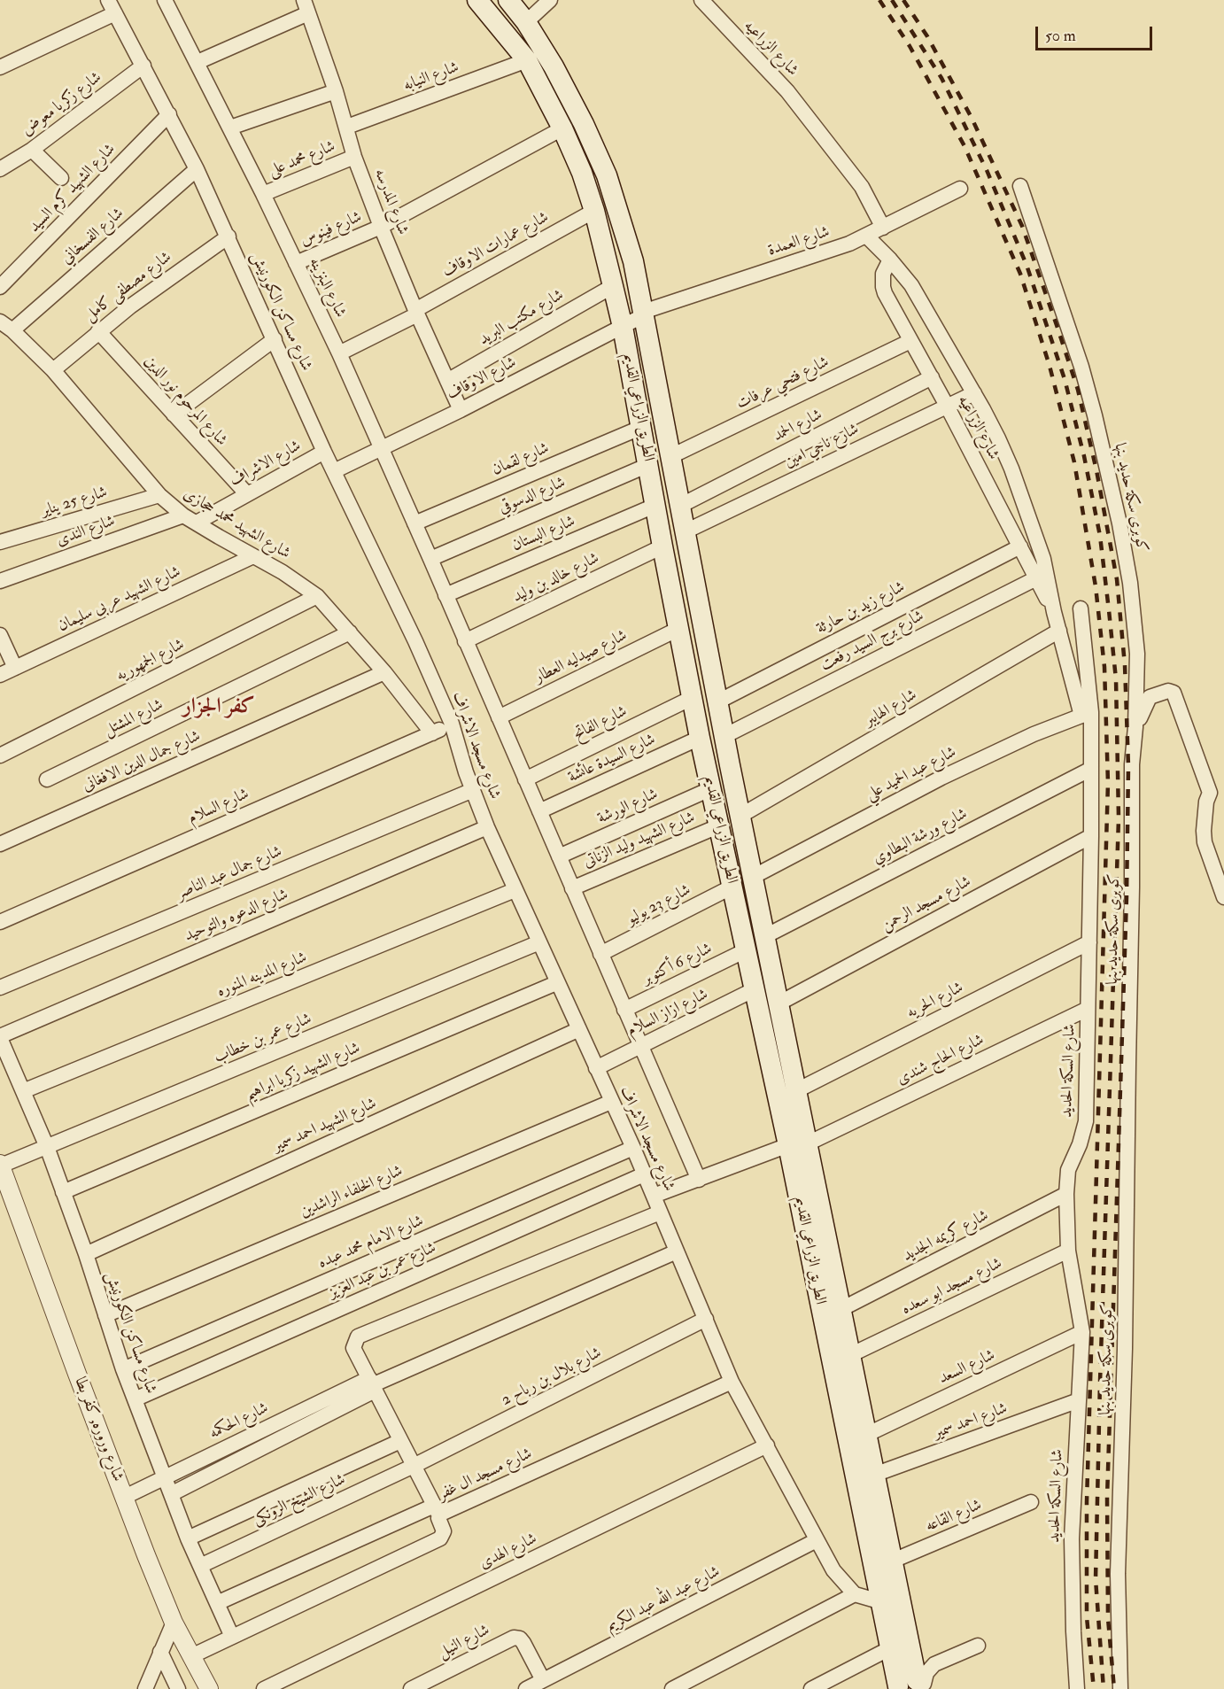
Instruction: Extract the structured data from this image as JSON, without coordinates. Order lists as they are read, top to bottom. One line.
{"streets":{"main road":["الطريق الزراعي القديم"],"street":["شارع الزراعيه","شارع النيابه","شارع زكريا معوض","شارع محمد على","شارع الشهيد كرم السيد","شارع المدرسه","شارع فينوس","شارع الفسخاني","شارع العمدة","شارع عمارات الاوقاف","شارع مصطفى كامل","شارع البنزينه","شارع مساكن الكورنيش","شارع مكتب البريد","شارع الاوقاف","شارع فتحي عرفات","شارع المرحوم نور الدين","شارع الحمد","شارع ناجي امين","شارع لقمان","شارع الاشراف","شارع الدسوقي","كوبرى سكة حديد بنها","شارع 25 يناير","شارع الشهيد محمد حجازى","شارع الندى","شارع البستان","شارع خالد بن وليد","شارع الشهيد عربى سليمان","شارع زيد بن حارثة","شارع برج السيد رفعت","شارع صيدليه العطار","شارع الجمهوريه","شارع الهايبر","شارع المشتل","شارع الفاتح","شارع مسجد الاشراف","شارع السيدة عائشة","شارع جمال الدين الافغانى","شارع عبد الحميد علي","شارع السلام","شارع الورشة","شارع ورشة البطاوي","شارع الشهيد وليد الزناتى","شارع جمال عبد الناصر","شارع مسجد الرحمن","شارع 23 يوليو","شارع الدعوه والتوحيد","شارع 6 أكتوبر","شارع المدينه المنوره","شارع الحريه","شارع ازاز السلام","شارع عمر بن خطاب","شارع الحاج شندى","شارع السكة الحديد","شارع الشهيد زكريا ابراهيم","شارع الشهيد احمد سمير","شارع الخلفاء الراشدين","شارع كريمه الجديد","شارع الامام محمد عبده","شارع عمر بن عبد العزيز","شارع مسجد ابو سعده","شارع السعد","شارع بلال بن رباح 2","شارع الحكمه","شارع احمد سمير","شارع وروره, كفر بطا","شارع مسجد ال غفر","شارع الشيخ الرونكى","شارع القاعه","شارع الهدى","شارع عبد الله عبد الكريم","شارع النيل"]},"crossings":[["شارع الزراعيه","شارع العمدة"],["شارع الزراعيه","شارع فتحي عرفات"],["شارع الزراعيه","شارع الحمد"],["شارع الزراعيه","شارع ناجي امين"],["شارع الزراعيه","شارع زيد بن حارثة"],["شارع الزراعيه","شارع برج السيد رفعت"],["شارع الزراعيه","شارع الهايبر"],["شارع الزراعيه","شارع عبد الحميد علي"],["شارع الزراعيه","شارع السكة الحديد"],["شارع النيابه","شارع المدرسه"],["شارع النيابه","الطريق الزراعي القديم"],["شارع زكريا معوض","شارع مساكن الكورنيش"],["شارع محمد على","شارع المدرسه"],["شارع محمد على","شارع البنزينه"],["شارع الشهيد كرم السيد","شارع مساكن الكورنيش"],["شارع المدرسه","شارع فينوس"],["شارع المدرسه","شارع عمارات الاوقاف"],["شارع المدرسه","شارع مكتب البريد"],["شارع المدرسه","شارع الاوقاف"],["شارع فينوس","شارع البنزينه"],["شارع فينوس","الطريق الزراعي القديم"],["شارع الفسخاني","شارع مساكن الكورنيش"],["شارع الفسخاني","شارع الشهيد محمد حجازى"],["شارع العمدة","شارع الاوقاف"],["شارع العمدة","الطريق الزراعي القديم"],["شارع عمارات الاوقاف","شارع البنزينه"],["شارع عمارات الاوقاف","الطريق الزراعي القديم"],["شارع مصطفى كامل","شارع مساكن الكورنيش"],["شارع مصطفى كامل","شارع المرحوم نور الدين"],["شارع مصطفى كامل","شارع الشهيد محمد حجازى"],["شارع البنزينه","شارع الاوقاف"],["شارع البنزينه","شارع لقمان"],["شارع البنزينه","شارع الدسوقي"],["شارع البنزينه","شارع البستان"],["شارع البنزينه","شارع مسجد الاشراف"],["شارع مساكن الكورنيش","شارع الاوقاف"],["شارع مساكن الكورنيش","شارع الاشراف"],["شارع مساكن الكورنيش","شارع مسجد الاشراف"],["شارع مساكن الكورنيش","شارع الدعوه والتوحيد"],["شارع مساكن الكورنيش","شارع المدينه المنوره"],["شارع مساكن الكورنيش","شارع عمر بن خطاب"],["شارع مساكن الكورنيش","شارع الشهيد زكريا ابراهيم"],["شارع مساكن الكورنيش","شارع الشهيد احمد سمير"],["شارع مساكن الكورنيش","شارع الخلفاء الراشدين"],["شارع مساكن الكورنيش","شارع الامام محمد عبده"],["شارع مساكن الكورنيش","شارع عمر بن عبد العزيز"],["شارع مساكن الكورنيش","شارع الحكمه"],["شارع مساكن الكورنيش","شارع مسجد ال غفر"],["شارع مساكن الكورنيش","شارع الشيخ الرونكى"],["شارع مكتب البريد","الطريق الزراعي القديم"],["شارع الاوقاف","الطريق الزراعي القديم"],["شارع فتحي عرفات","الطريق الزراعي القديم"],["شارع المرحوم نور الدين","شارع الاشراف"],["الطريق الزراعي القديم","شارع الحمد"],["الطريق الزراعي القديم","شارع ناجي امين"],["الطريق الزراعي القديم","شارع لقمان"],["الطريق الزراعي القديم","شارع الدسوقي"],["الطريق الزراعي القديم","شارع البستان"],["الطريق الزراعي القديم","شارع خالد بن وليد"],["الطريق الزراعي القديم","شارع زيد بن حارثة"],["الطريق الزراعي القديم","شارع برج السيد رفعت"],["الطريق الزراعي القديم","شارع صيدليه العطار"],["الطريق الزراعي القديم","شارع الهايبر"],["الطريق الزراعي القديم","شارع الفاتح"],["الطريق الزراعي القديم","شارع السيدة عائشة"],["الطريق الزراعي القديم","شارع عبد الحميد علي"],["الطريق الزراعي القديم","شارع الورشة"],["الطريق الزراعي القديم","شارع ورشة البطاوي"],["الطريق الزراعي القديم","شارع الشهيد وليد الزناتى"],["الطريق الزراعي القديم","شارع مسجد الرحمن"],["الطريق الزراعي القديم","شارع 23 يوليو"],["الطريق الزراعي القديم","شارع 6 أكتوبر"],["الطريق الزراعي القديم","شارع الحريه"],["الطريق الزراعي القديم","شارع ازاز السلام"],["الطريق الزراعي القديم","شارع الحاج شندى"],["الطريق الزراعي القديم","شارع كريمه الجديد"],["الطريق الزراعي القديم","شارع مسجد ابو سعده"],["الطريق الزراعي القديم","شارع السعد"],["الطريق الزراعي القديم","شارع احمد سمير"],["الطريق الزراعي القديم","شارع القاعه"],["شارع الاشراف","شارع الشهيد محمد حجازى"],["شارع الاشراف","شارع الندى"],["شارع 25 يناير","شارع الشهيد محمد حجازى"],["شارع الشهيد محمد حجازى","شارع الندى"],["شارع الشهيد محمد حجازى","شارع الشهيد عربى سليمان"],["شارع الشهيد محمد حجازى","شارع الجمهوريه"],["شارع الشهيد محمد حجازى","شارع المشتل"],["شارع الشهيد محمد حجازى","شارع جمال الدين الافغانى"],["شارع الشهيد محمد حجازى","شارع السلام"],["شارع البستان","شارع مسجد الاشراف"],["شارع خالد بن وليد","شارع مسجد الاشراف"],["شارع صيدليه العطار","شارع مسجد الاشراف"],["شارع الفاتح","شارع مسجد الاشراف"],["شارع مسجد الاشراف","شارع السيدة عائشة"],["شارع مسجد الاشراف","شارع السلام"],["شارع مسجد الاشراف","شارع الورشة"],["شارع مسجد الاشراف","شارع الشهيد وليد الزناتى"],["شارع مسجد الاشراف","شارع جمال عبد الناصر"],["شارع مسجد الاشراف","شارع 23 يوليو"],["شارع مسجد الاشراف","شارع الدعوه والتوحيد"],["شارع مسجد الاشراف","شارع 6 أكتوبر"],["شارع مسجد الاشراف","شارع المدينه المنوره"],["شارع مسجد الاشراف","شارع ازاز السلام"],["شارع مسجد الاشراف","شارع عمر بن خطاب"],["شارع مسجد الاشراف","شارع الحاج شندى"],["شارع مسجد الاشراف","شارع الشهيد زكريا ابراهيم"],["شارع مسجد الاشراف","شارع الشهيد احمد سمير"],["شارع مسجد الاشراف","شارع الخلفاء الراشدين"],["شارع مسجد الاشراف","شارع الامام محمد عبده"],["شارع مسجد الاشراف","شارع عمر بن عبد العزيز"],["شارع مسجد الاشراف","شارع بلال بن رباح 2"],["شارع مسجد الاشراف","شارع مسجد ال غفر"],["شارع مسجد الاشراف","شارع الهدى"],["شارع مسجد الاشراف","شارع عبد الله عبد الكريم"],["شارع عبد الحميد علي","شارع السكة الحديد"],["شارع ورشة البطاوي","شارع السكة الحديد"],["شارع مسجد الرحمن","شارع السكة الحديد"],["شارع الحريه","شارع السكة الحديد"],["شارع عمر بن خطاب","شارع وروره, كفر بطا"],["شارع الحاج شندى","شارع السكة الحديد"],["شارع السكة الحديد","شارع كريمه الجديد"],["شارع السكة الحديد","شارع مسجد ابو سعده"],["شارع السكة الحديد","شارع السعد"],["شارع السكة الحديد","شارع احمد سمير"],["شارع بلال بن رباح 2","شارع الشيخ الرونكى"],["شارع الحكمه","شارع وروره, كفر بطا"],["شارع وروره, كفر بطا","شارع مسجد ال غفر"],["شارع عبد الله عبد الكريم","شارع النيل"]],"districts":["كفر الجزار"],"scale_bar":"50 m"}
